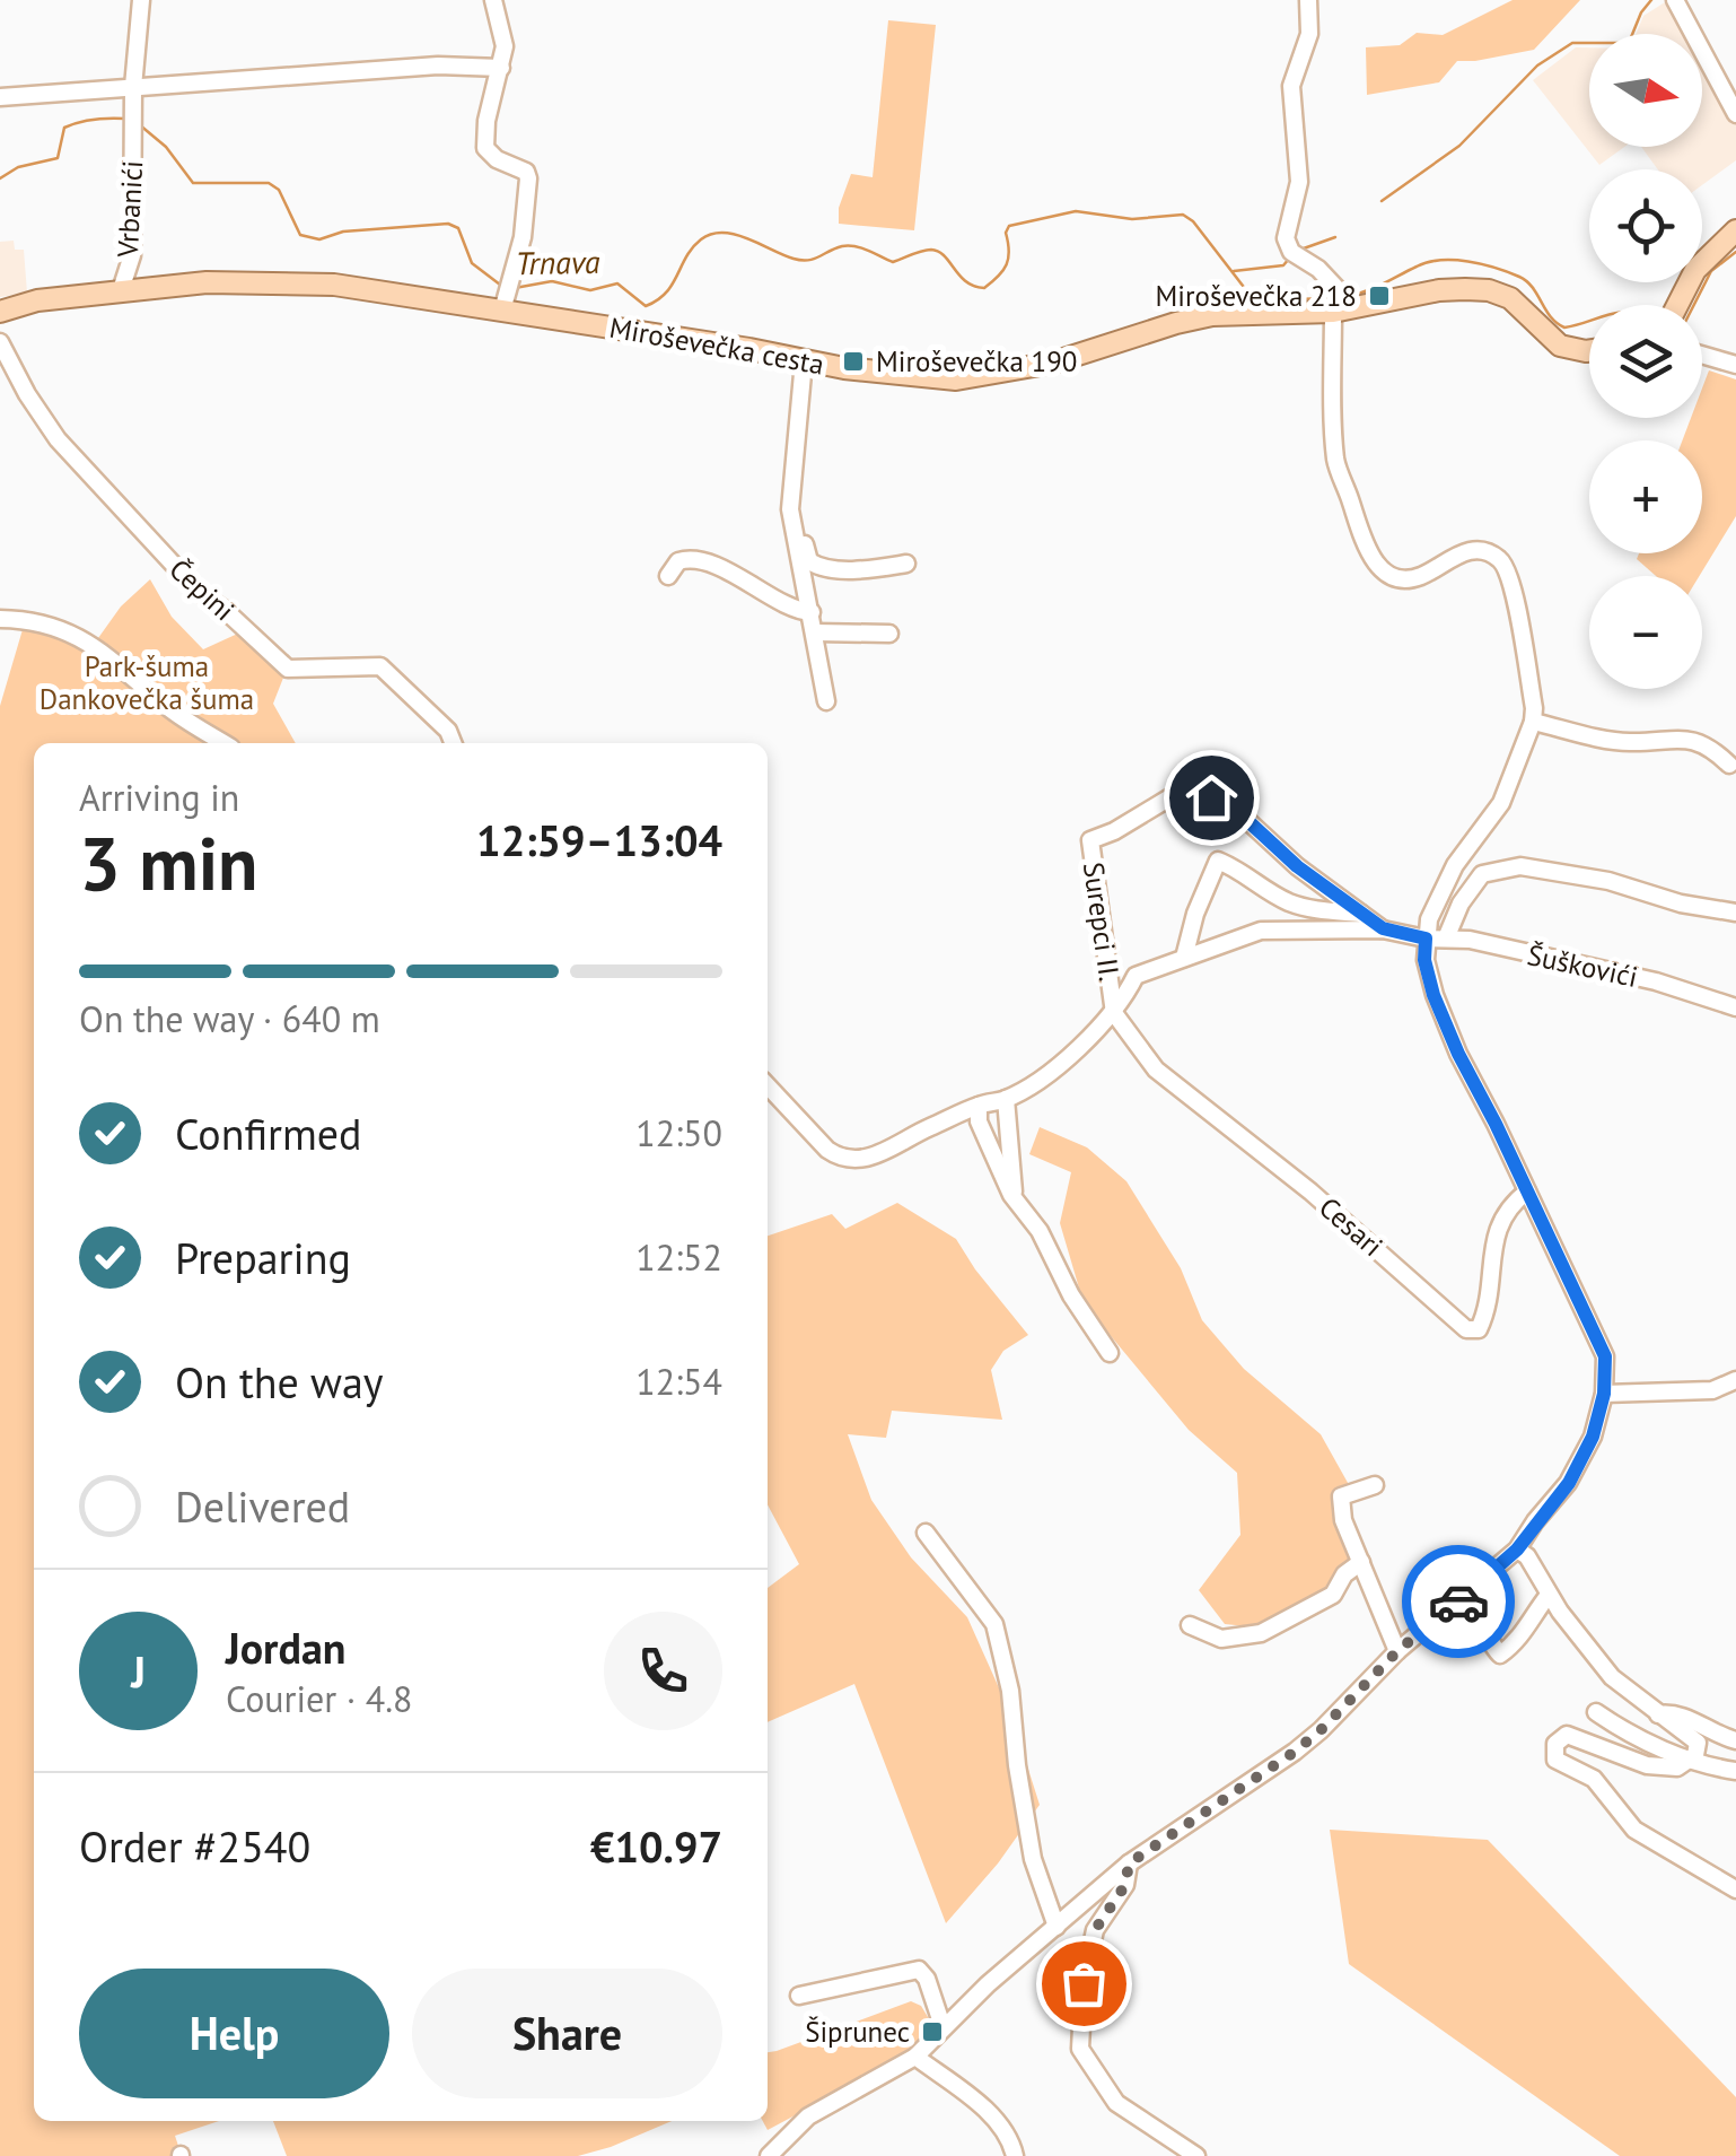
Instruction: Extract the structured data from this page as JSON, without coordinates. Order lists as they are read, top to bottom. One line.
{"streets":{"main road":["Miroševečka cesta"],"street":["Vrbanići","Čepini","Surepci II.","Šuškovići","Cesari"]},"crossings":[["Vrbanići","Miroševečka cesta"],["Surepci II.","Cesari"]],"water":["Trnava"],"parks":["Park-šuma Dankovečka šuma"],"places":{"transit":["Miroševečka 218","Miroševečka 190","Šiprunec"]},"north":"right","page":{"map_buttons":["+","−"],"heading":["3 min","Arriving in","12:59–13:04"],"panel":["Jordan","Courier · 4.8","Order #2540","€10.97"],"bar":"On the way · 640 m","list":[["Confirmed","12:50"],["Preparing","12:52"],["On the way","12:54"],"Delivered"],"round":"J","buttons":["Help","Share"]}}
